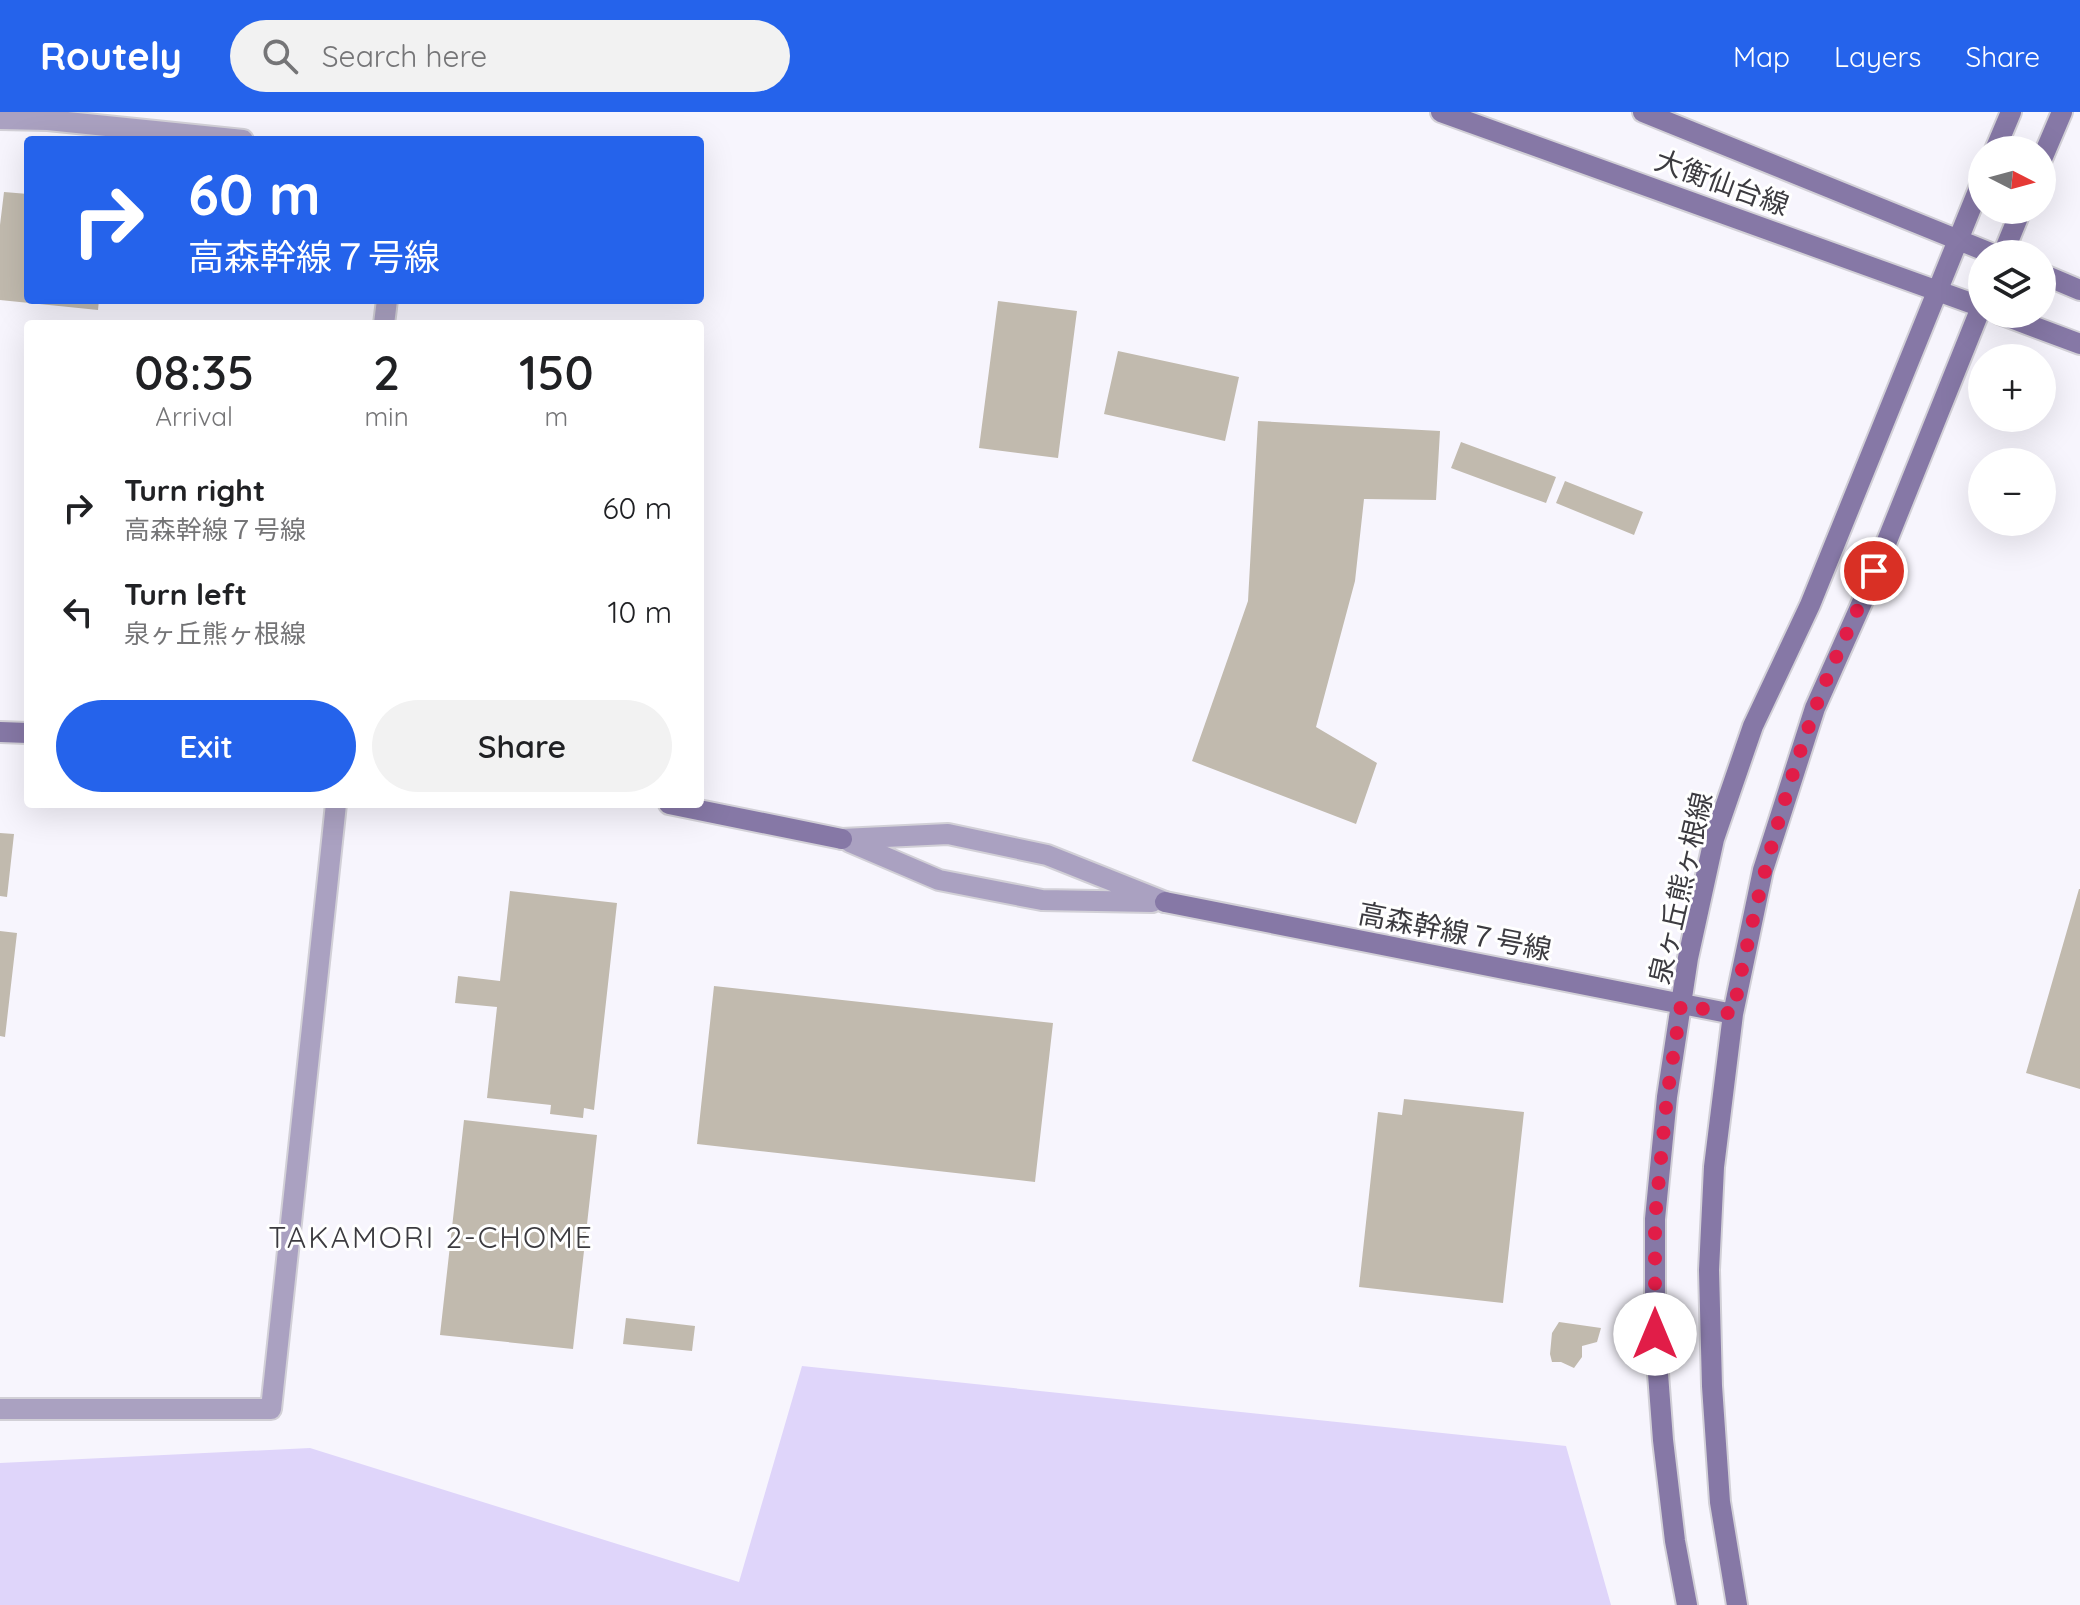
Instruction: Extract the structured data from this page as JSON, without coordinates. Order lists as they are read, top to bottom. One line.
{"streets":{"main road":["大衡仙台線","泉ヶ丘熊ヶ根線","高森幹線７号線"]},"crossings":[["大衡仙台線","泉ヶ丘熊ヶ根線"],["泉ヶ丘熊ヶ根線","高森幹線７号線"]],"districts":["TAKAMORI 2-CHOME"],"north":"right","page":{"header":"Routely","search":"Search here","nav":["Map","Layers","Share"],"map_buttons":["+","−"],"turn":["60 m","高森幹線７号線"],"eta":["08:35","Arrival","2","min","150","m"],"list":[{"name":"Turn right","note":"高森幹線７号線","value":"60 m"},{"name":"Turn left","note":"泉ヶ丘熊ヶ根線","value":"10 m"}],"buttons":["Exit","Share"]}}
